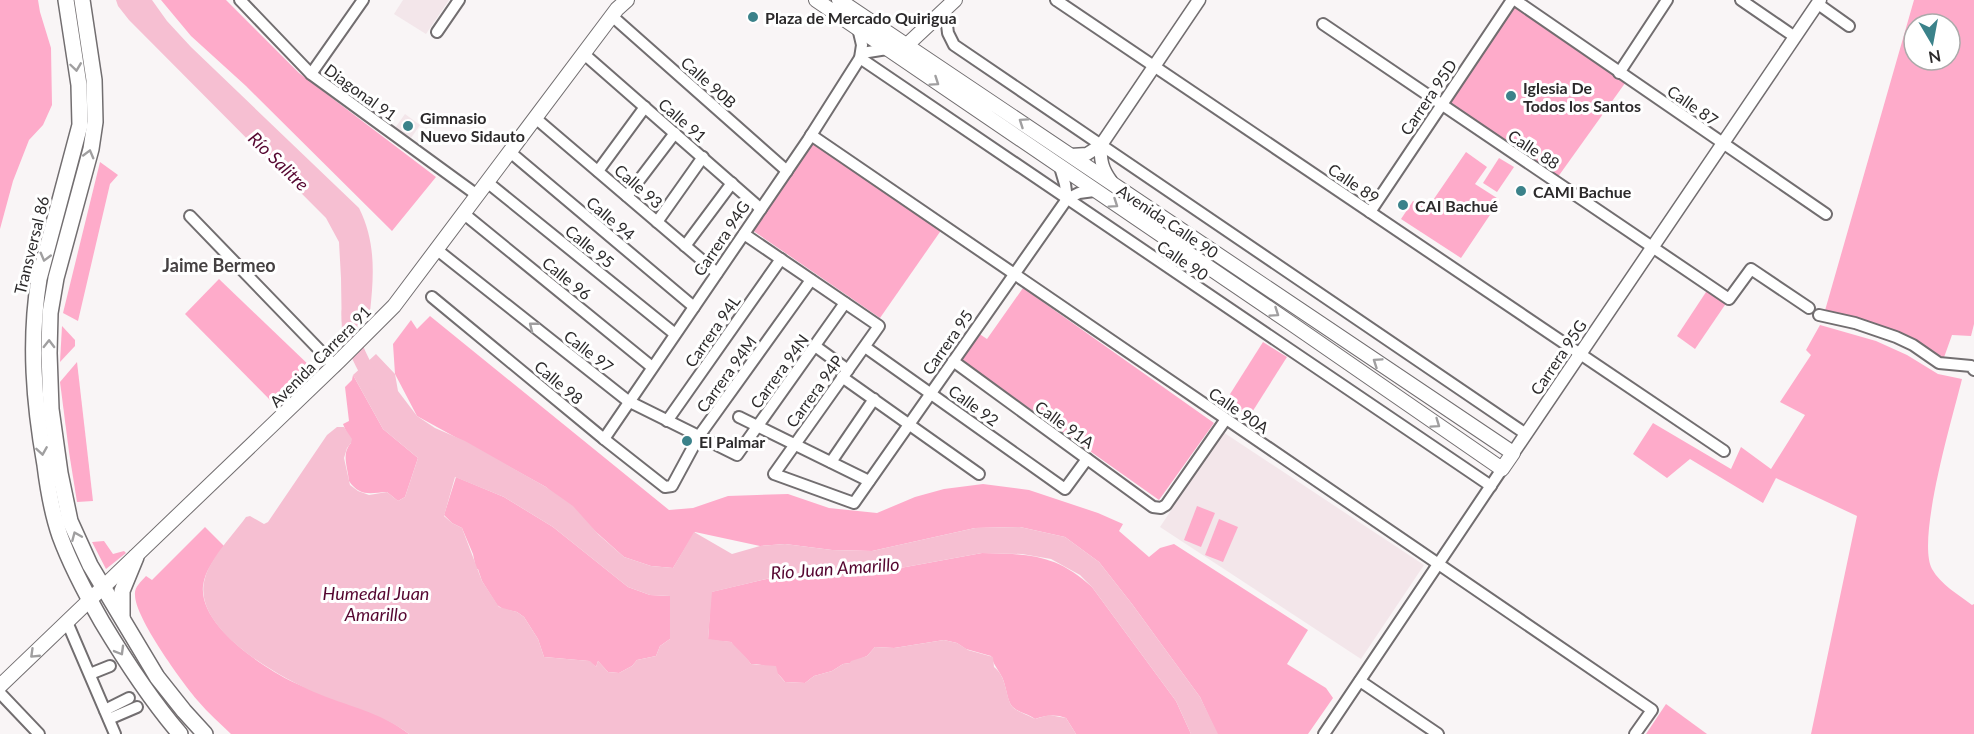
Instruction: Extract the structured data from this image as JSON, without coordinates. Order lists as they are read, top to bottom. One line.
{"streets":{"main road":["Avenida Calle 90","Transversal 86","Avenida Carrera 91","Carrera 95G"],"street":["Calle 90B","Diagonal 91","Carrera 95D","Calle 87","Calle 91","Calle 88","Calle 89","Calle 93","Calle 94","Carrera 94G","Calle 95","Calle 90","Calle 96","Carrera 94L","Carrera 95","Calle 97","Carrera 94N","Carrera 94M","Calle 98","Carrera 94P","Calle 92","Calle 90A","Calle 91A"]},"crossings":[["Calle 90B","Carrera 94G"],["Calle 90B","Avenida Carrera 91"],["Diagonal 91","Avenida Carrera 91"],["Carrera 95D","Calle 87"],["Carrera 95D","Calle 88"],["Carrera 95D","Calle 89"],["Calle 87","Carrera 95G"],["Calle 91","Carrera 94G"],["Calle 91","Avenida Carrera 91"],["Calle 88","Carrera 95G"],["Calle 89","Carrera 95G"],["Calle 93","Carrera 94G"],["Calle 94","Carrera 94G"],["Calle 94","Avenida Carrera 91"],["Avenida Calle 90","Carrera 95G"],["Carrera 94G","Calle 95"],["Carrera 94G","Calle 90"],["Carrera 94G","Calle 96"],["Carrera 94G","Calle 97"],["Carrera 94G","Calle 98"],["Carrera 94G","Calle 90A"],["Transversal 86","Avenida Carrera 91"],["Calle 95","Avenida Carrera 91"],["Calle 90","Carrera 95"],["Calle 90","Carrera 95G"],["Calle 96","Avenida Carrera 91"],["Carrera 94L","Calle 97"],["Carrera 95","Carrera 94P"],["Carrera 95","Calle 92"],["Carrera 95","Calle 90A"],["Carrera 95","Calle 91A"],["Calle 97","Avenida Carrera 91"],["Calle 97","Carrera 94N"],["Calle 97","Carrera 94M"],["Carrera 95G","Calle 90A"],["Carrera 94N","Carrera 94P"],["Carrera 94M","Calle 98"],["Carrera 94P","Calle 92"],["Calle 92","Calle 91A"],["Calle 90A","Calle 91A"]],"one_way":["Calle 97"],"districts":["Jaime Bermeo"],"water":["Río Salitre","Río Juan Amarillo","Humedal Juan Amarillo"],"places":["Plaza de Mercado Quirigua","Iglesia De Todos los Santos","Gimnasio Nuevo Sidauto","CAMI Bachue","CAI Bachué","El Palmar"],"north":"bottom"}
